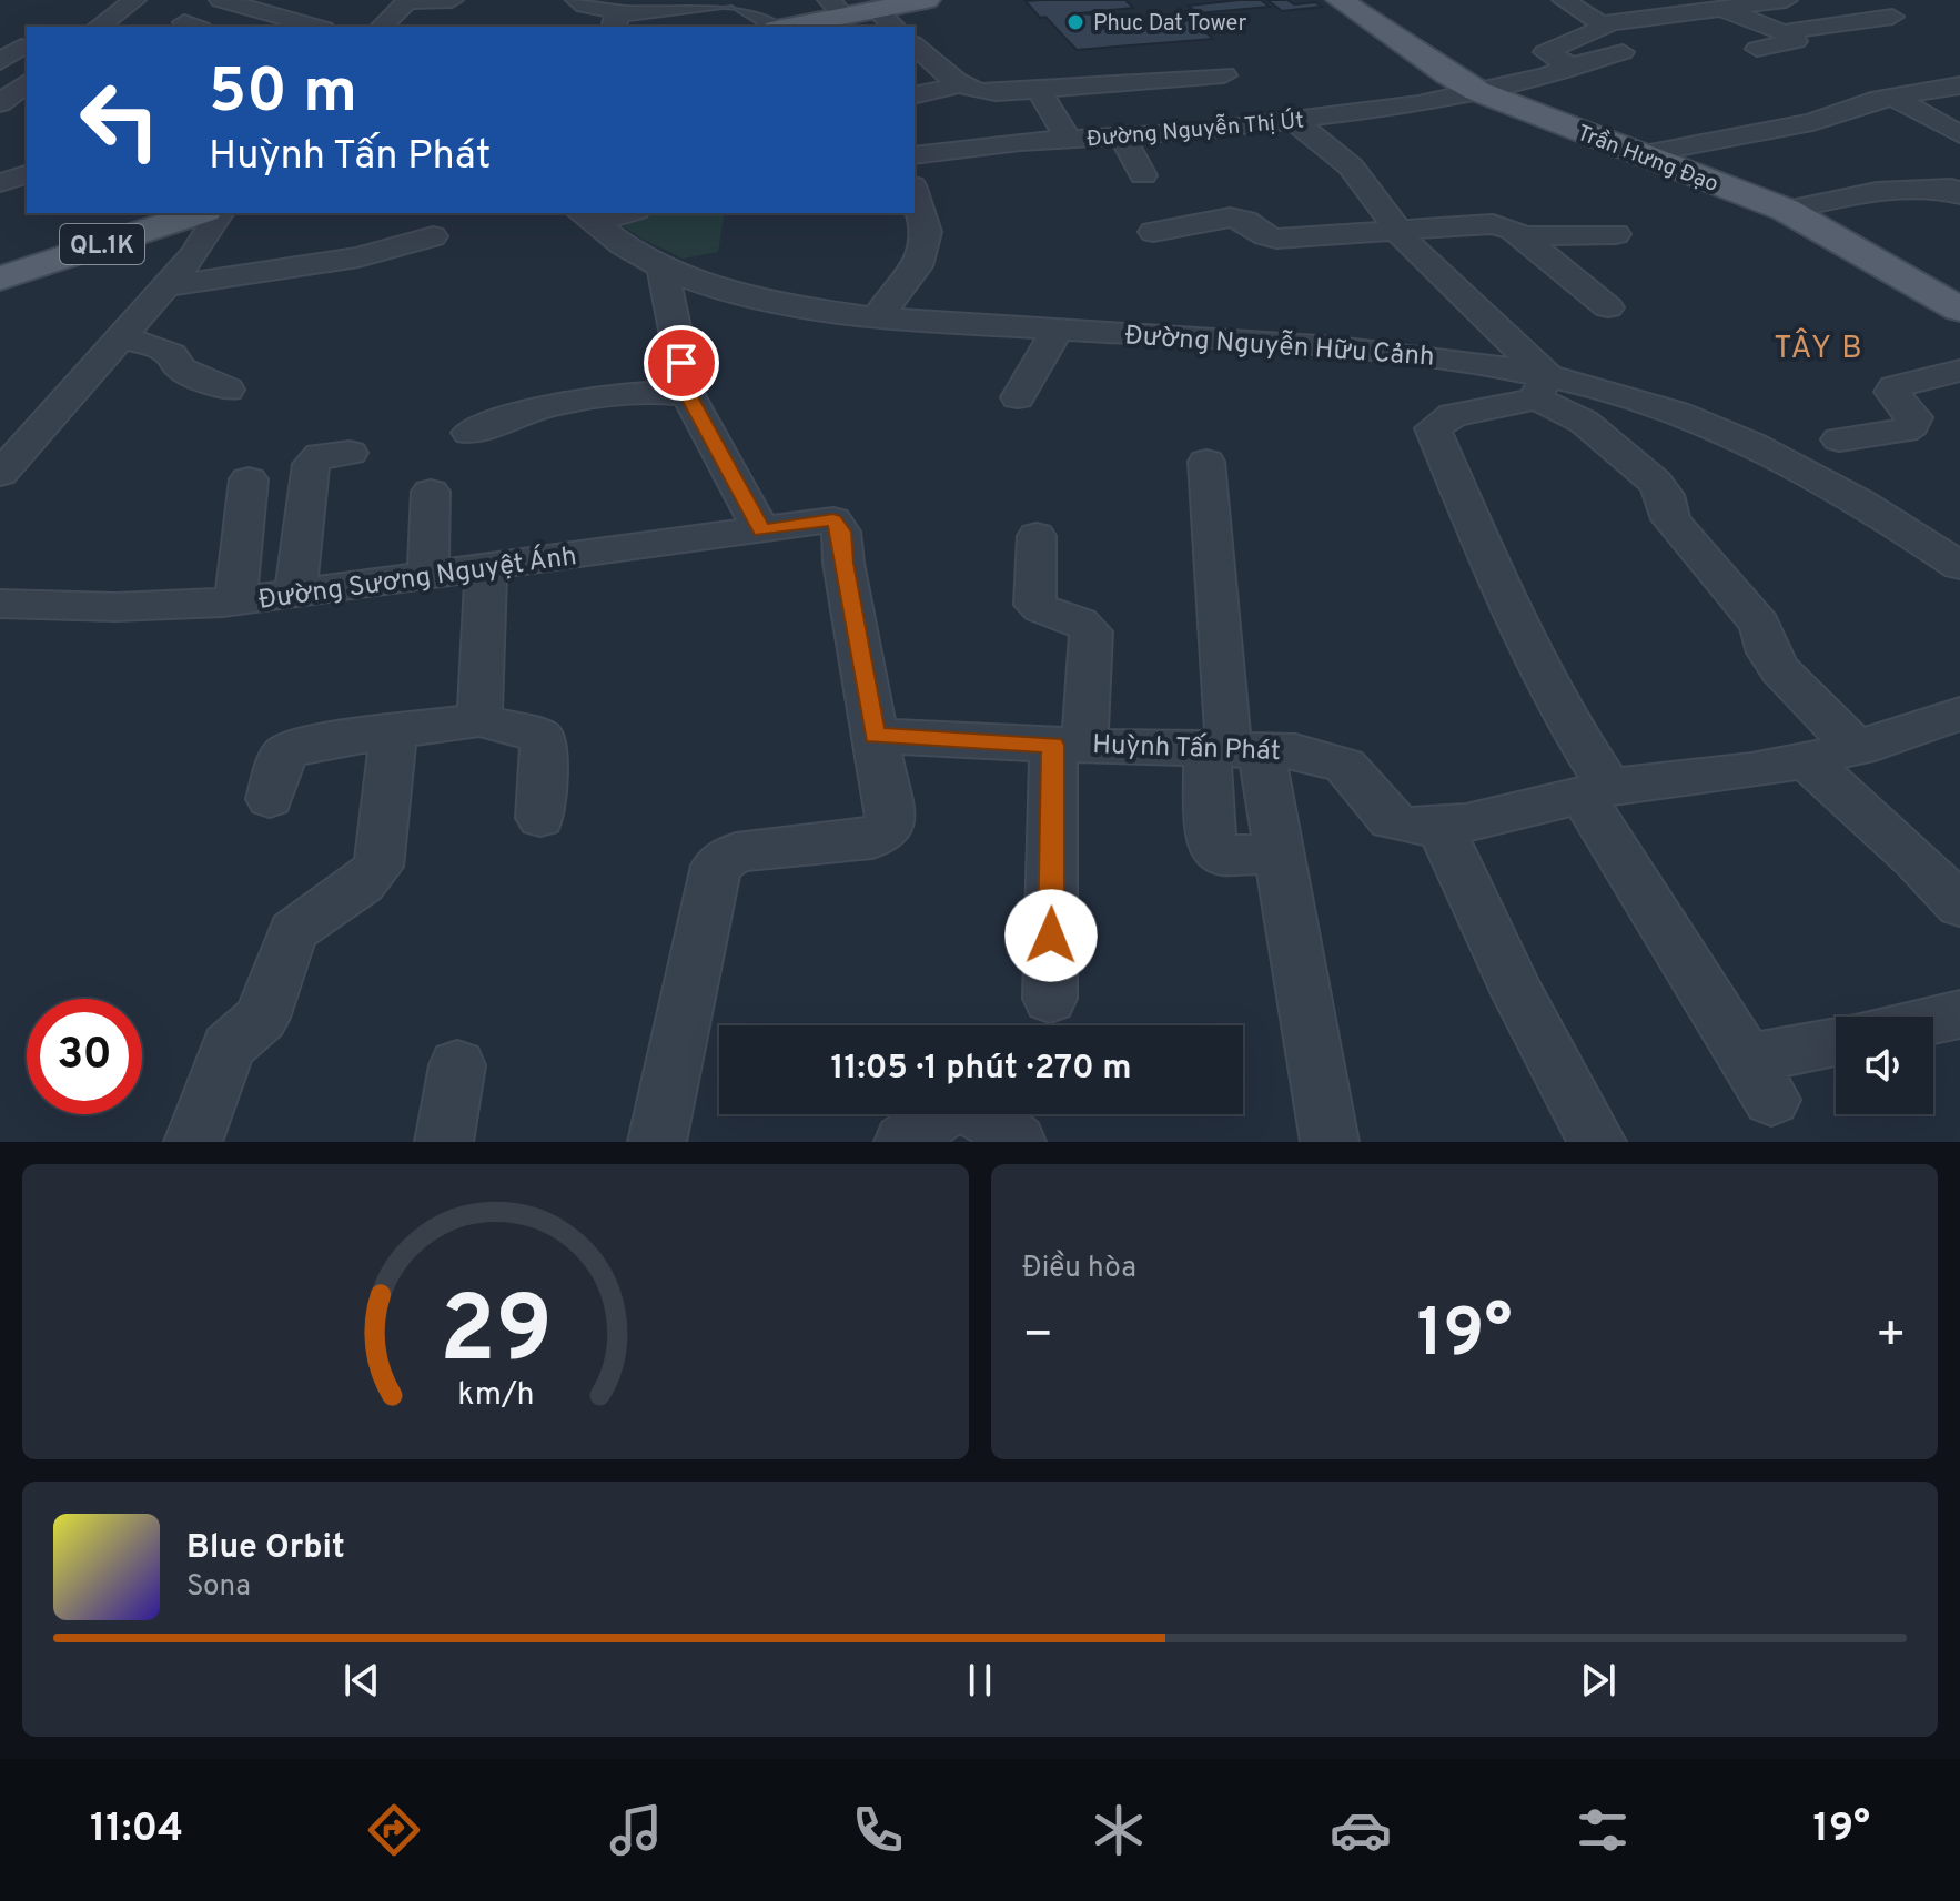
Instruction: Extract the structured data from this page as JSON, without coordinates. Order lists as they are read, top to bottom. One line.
{"streets":{"main road":["Trần Hưng Đạo","QL.1K"],"street":["Đường Nguyễn Thị Út","Đường Nguyễn Hữu Cảnh","Đường Sương Nguyệt Ánh","Huỳnh Tấn Phát"]},"crossings":[["Đường Nguyễn Thị Út","Trần Hưng Đạo"],["Đường Sương Nguyệt Ánh","Huỳnh Tấn Phát"]],"districts":["TÂY B"],"places":["Phuc Dat Tower"],"page":{"turn":["50 m","Huỳnh Tấn Phát"],"limit":"30","trip":"11:05 · 1 phút · 270 m","tile":"Điều hòa","heat":["−","19°","+"],"song":["Blue Orbit","Sona"],"tabs":["11:04","19°"],"gauge":["29","km/h"]}}
